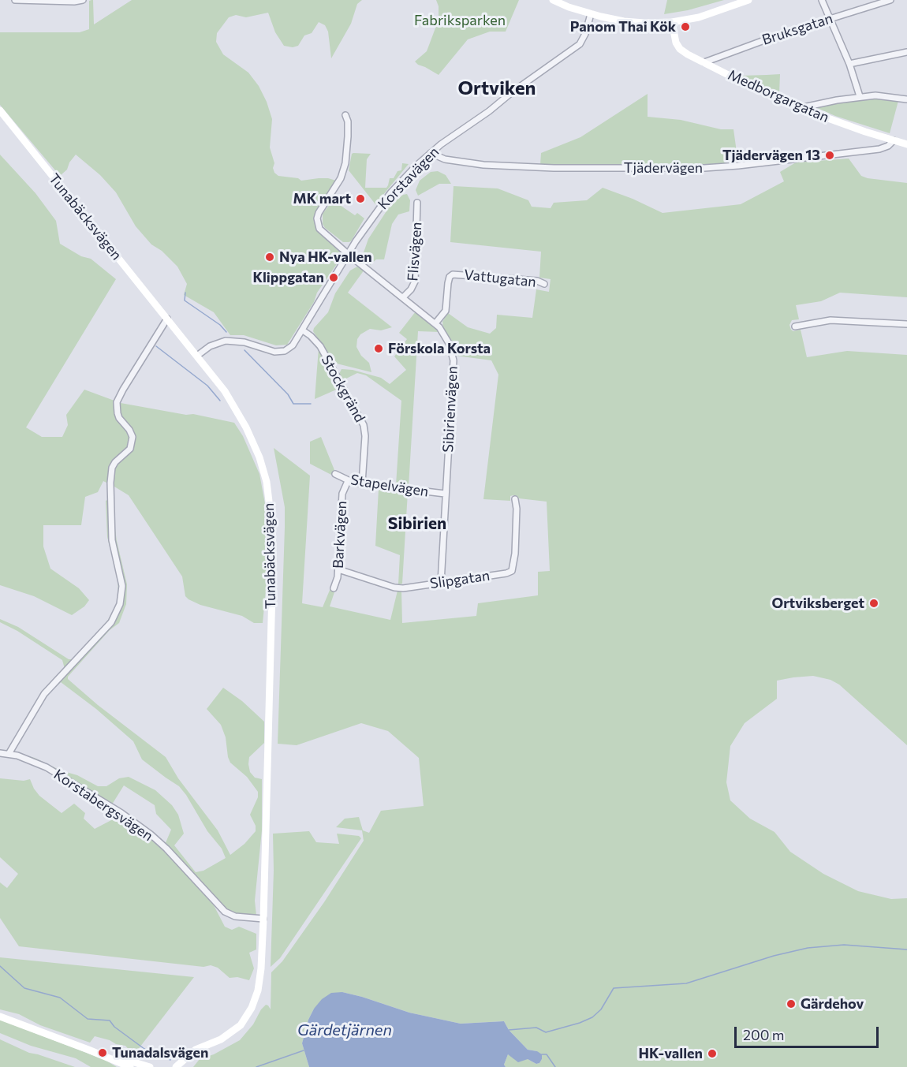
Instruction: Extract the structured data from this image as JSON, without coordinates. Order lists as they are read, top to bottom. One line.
{"streets":{"street":["Bruksgatan","Medborgargatan","Tjädervägen","Korstavägen","Tunabäcksvägen","Flisvägen","Vattugatan","Stockgränd","Sibirienvägen","Stapelvägen","Barkvägen","Slipgatan","Korstabergsvägen"]},"crossings":[["Bruksgatan","Medborgargatan"],["Medborgargatan","Tjädervägen"],["Tjädervägen","Korstavägen"],["Korstavägen","Tunabäcksvägen"],["Korstavägen","Stockgränd"],["Korstavägen","Sibirienvägen"],["Tunabäcksvägen","Korstabergsvägen"],["Flisvägen","Sibirienvägen"],["Vattugatan","Sibirienvägen"],["Stockgränd","Stapelvägen"],["Sibirienvägen","Stapelvägen"],["Sibirienvägen","Slipgatan"],["Stapelvägen","Barkvägen"],["Barkvägen","Slipgatan"]],"districts":["Ortviken","Sibirien"],"water":["Gärdetjärnen"],"parks":["Fabriksparken"],"places":["Panom Thai Kök","Tjädervägen 13","MK mart","Nya HK-vallen","Klippgatan","Förskola Korsta","Ortviksberget","Gärdehov","Tunadalsvägen","HK-vallen"],"scale_bar":"200 m"}
